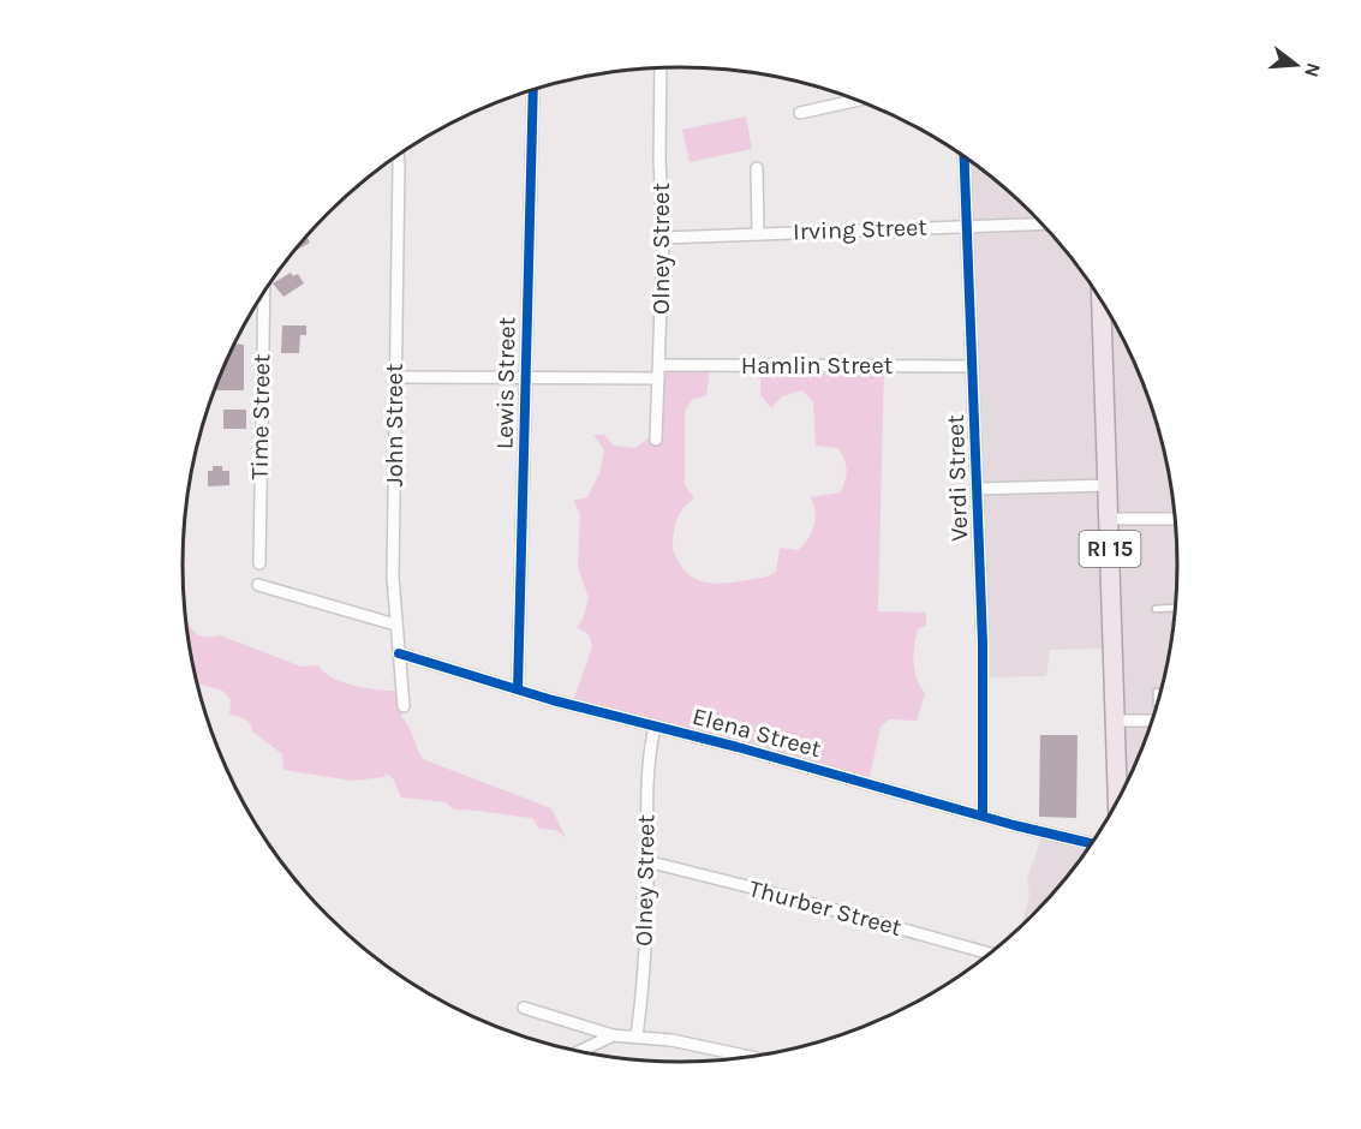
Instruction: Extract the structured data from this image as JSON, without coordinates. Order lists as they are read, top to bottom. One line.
{"streets":{"main road":["RI 15"],"street":["Irving Street","Olney Street","Hamlin Street","Lewis Street","Time Street","John Street","Verdi Street","Elena Street","Thurber Street"]},"crossings":[["Irving Street","Olney Street"],["Irving Street","Verdi Street"],["Olney Street","Hamlin Street"],["Olney Street","Elena Street"],["Olney Street","Thurber Street"],["Hamlin Street","Verdi Street"],["Lewis Street","Elena Street"],["John Street","Elena Street"],["Verdi Street","Elena Street"]],"north":"right"}
